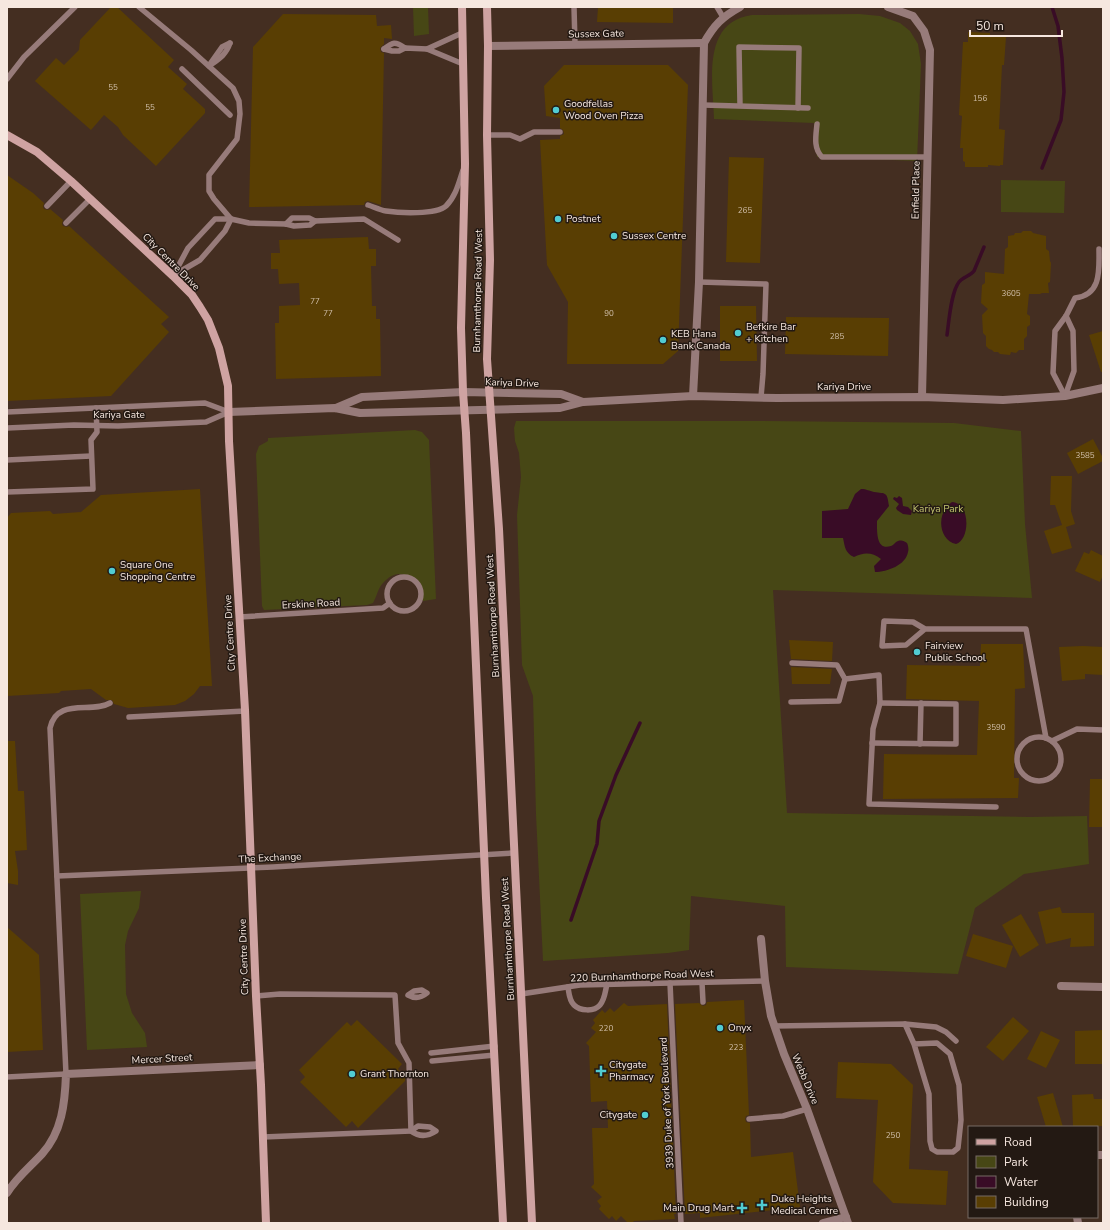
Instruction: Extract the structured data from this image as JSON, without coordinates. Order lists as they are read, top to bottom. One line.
{"streets":{"main road":["City Centre Drive","Burnhamthorpe Road West"],"street":["Sussex Gate","Enfield Place","Kariya Drive","Kariya Gate","Mercer Street","Webb Drive"],"lane":["Erskine Road","The Exchange","220 Burnhamthorpe Road West","3939 Duke of York Boulevard"]},"crossings":[["Sussex Gate","Burnhamthorpe Road West"],["Enfield Place","Kariya Drive"],["City Centre Drive","Kariya Gate"],["City Centre Drive","Erskine Road"],["City Centre Drive","The Exchange"],["City Centre Drive","Mercer Street"],["Burnhamthorpe Road West","Kariya Drive"],["Burnhamthorpe Road West","Kariya Gate"],["Burnhamthorpe Road West","The Exchange"],["Burnhamthorpe Road West","220 Burnhamthorpe Road West"],["Kariya Drive","Kariya Gate"],["220 Burnhamthorpe Road West","Webb Drive"],["220 Burnhamthorpe Road West","3939 Duke of York Boulevard"]],"parks":["Kariya Park"],"places":{"other":["Goodfellas Wood Oven Pizza","Postnet","Sussex Centre","Befkire Bar + Kitchen","KEB Hana Bank Canada","Square One Shopping Centre","Fairview Public School","Onyx","Grant Thornton","Citygate"],"health":["Citygate Pharmacy","Duke Heights Medical Centre","Main Drug Mart"]},"house_numbers":["55","156","55","265","3605","77","77","90","285","3585","3590","220","223","250"],"legend":["Road","Park","Water","Building"],"scale_bar":"50 m"}
